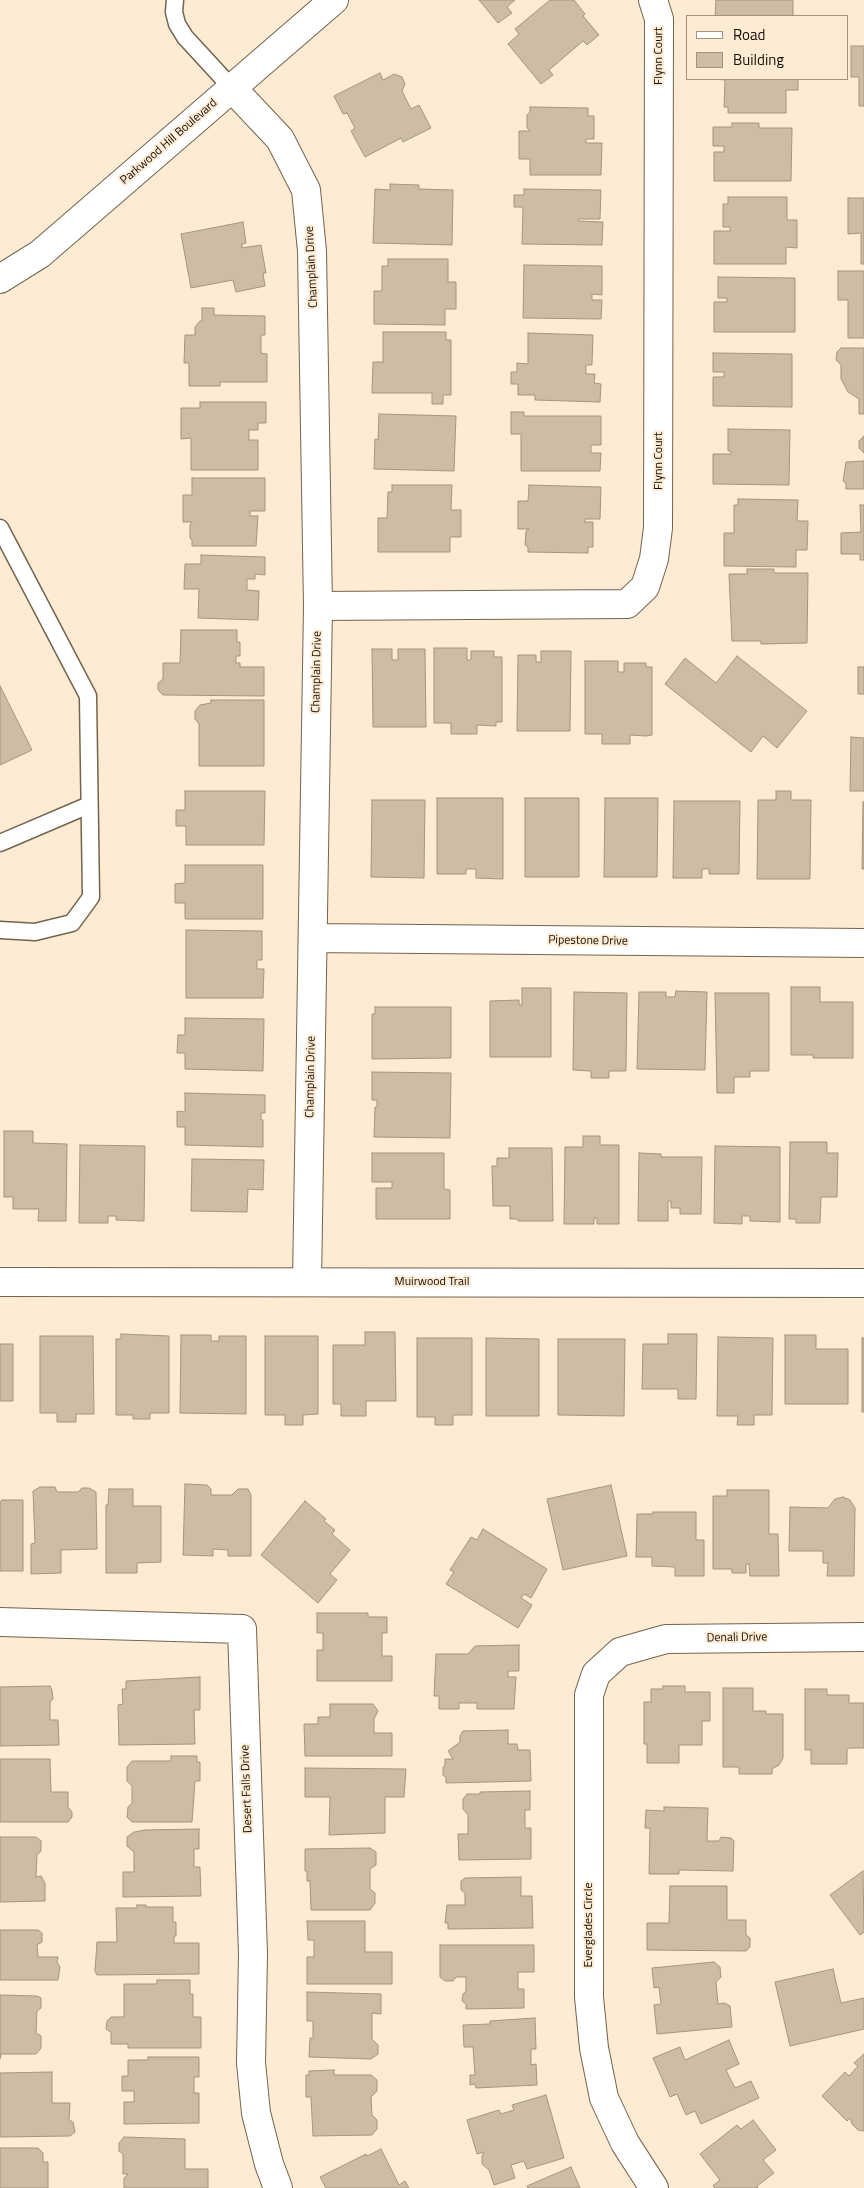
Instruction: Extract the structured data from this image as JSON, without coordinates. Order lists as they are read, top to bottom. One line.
{"streets":{"street":["Flynn Court","Parkwood Hill Boulevard","Champlain Drive","Pipestone Drive","Muirwood Trail","Denali Drive","Desert Falls Drive","Everglades Circle"]},"crossings":[["Flynn Court","Champlain Drive"],["Parkwood Hill Boulevard","Champlain Drive"],["Champlain Drive","Pipestone Drive"],["Champlain Drive","Muirwood Trail"],["Denali Drive","Everglades Circle"]],"legend":["Road","Building"]}
